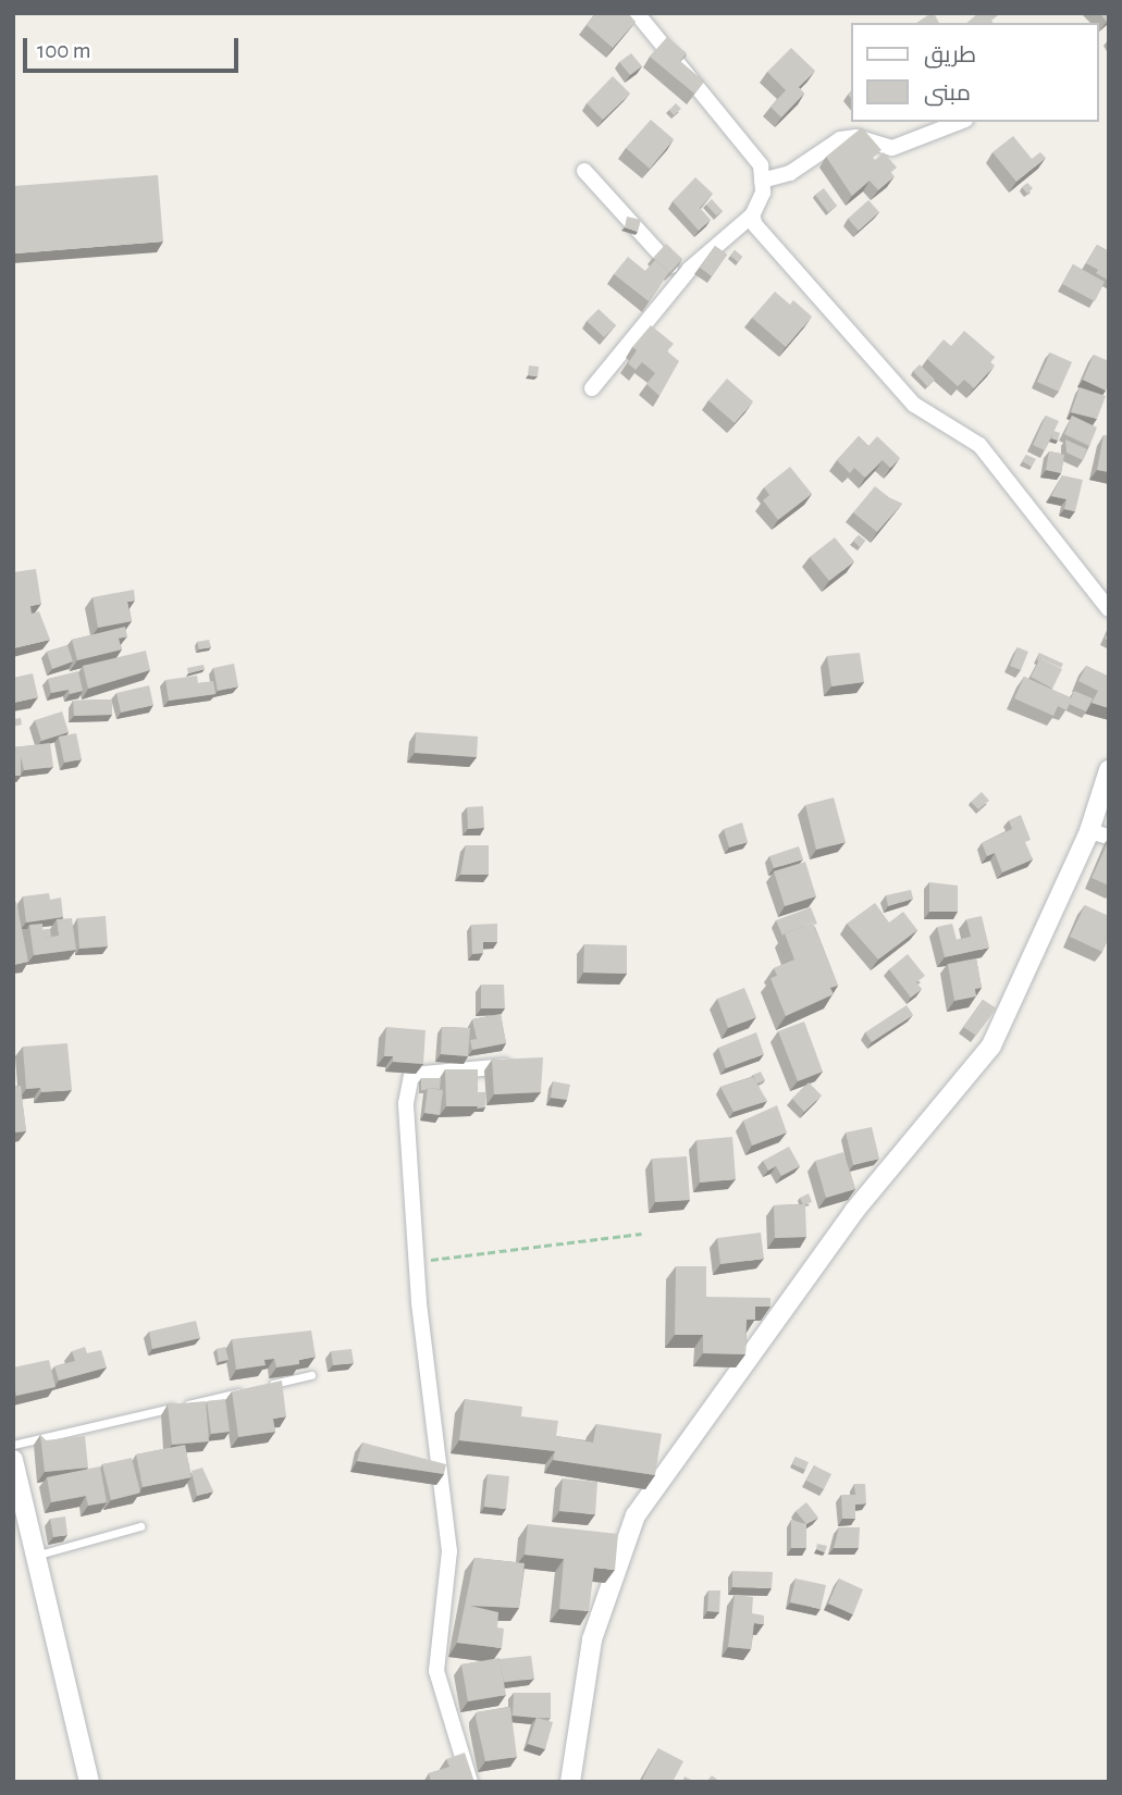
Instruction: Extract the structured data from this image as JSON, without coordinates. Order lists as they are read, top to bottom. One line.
{"legend":["طريق","مبنى"],"scale_bar":"100 m"}
